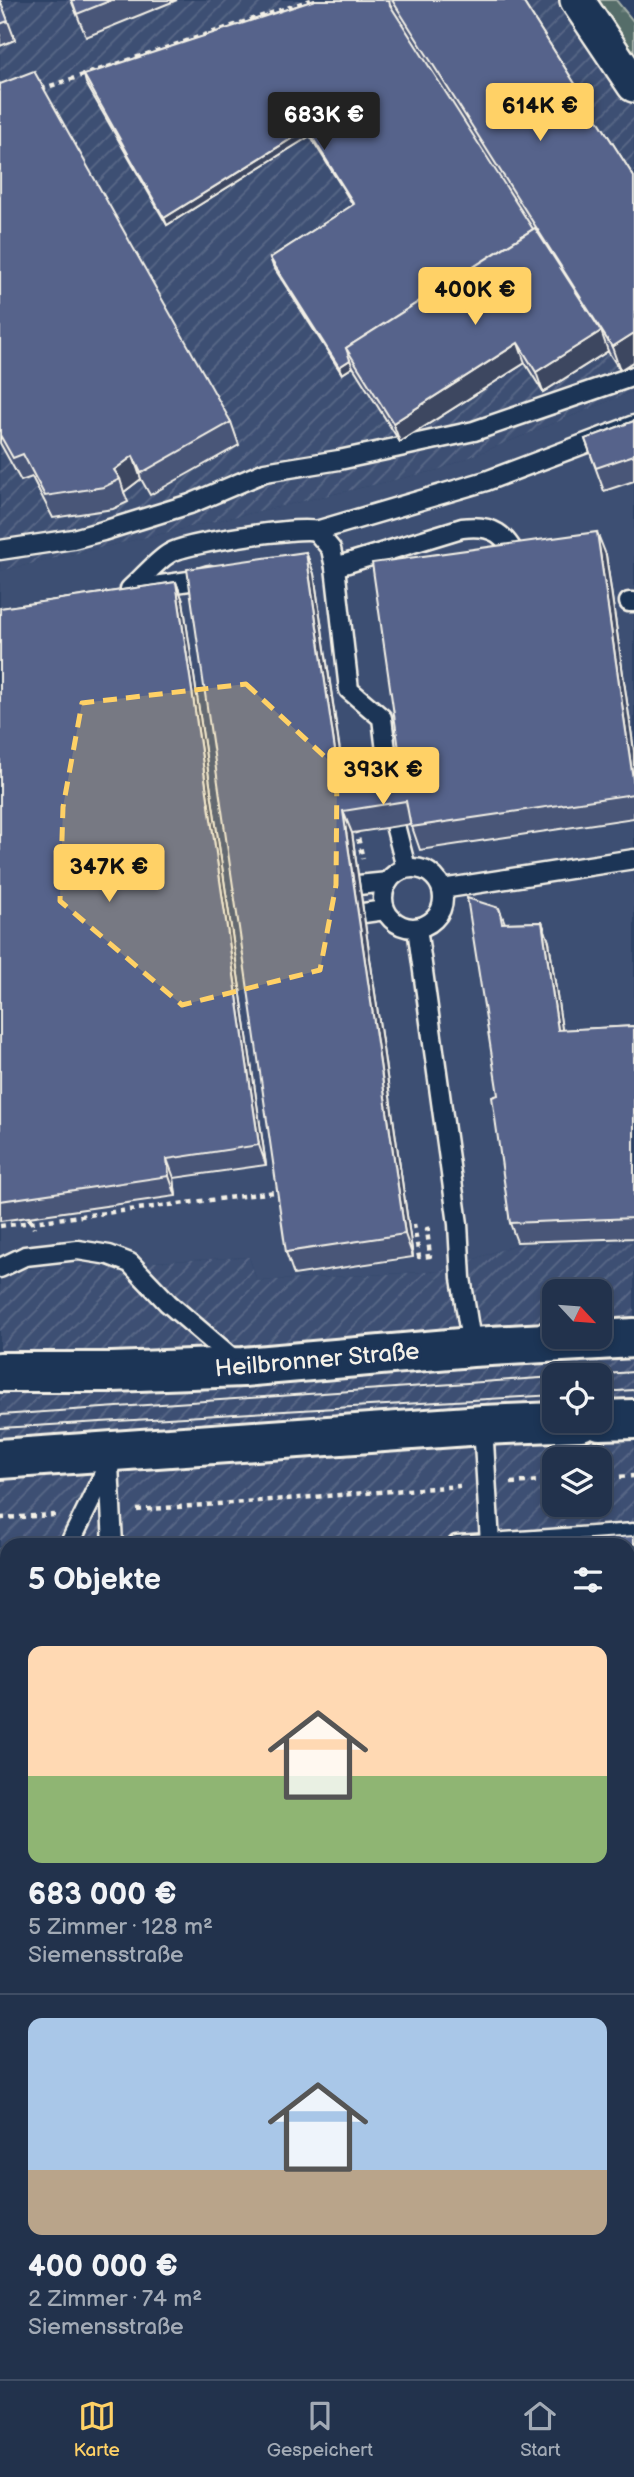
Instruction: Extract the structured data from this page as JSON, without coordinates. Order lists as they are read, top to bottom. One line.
{"streets":{"main road":["Heilbronner Straße"]},"north":"bottom right","page":{"price":["614K €","683K €","400K €","393K €","347K €"],"heading":"5 Objekte","list":[{"name":"683 000 €","note":"5 Zimmer · 128 m² · Siemensstraße"},{"name":"400 000 €","note":"2 Zimmer · 74 m² · Siemensstraße"}],"tabs":["Karte","Gespeichert","Start"]}}
